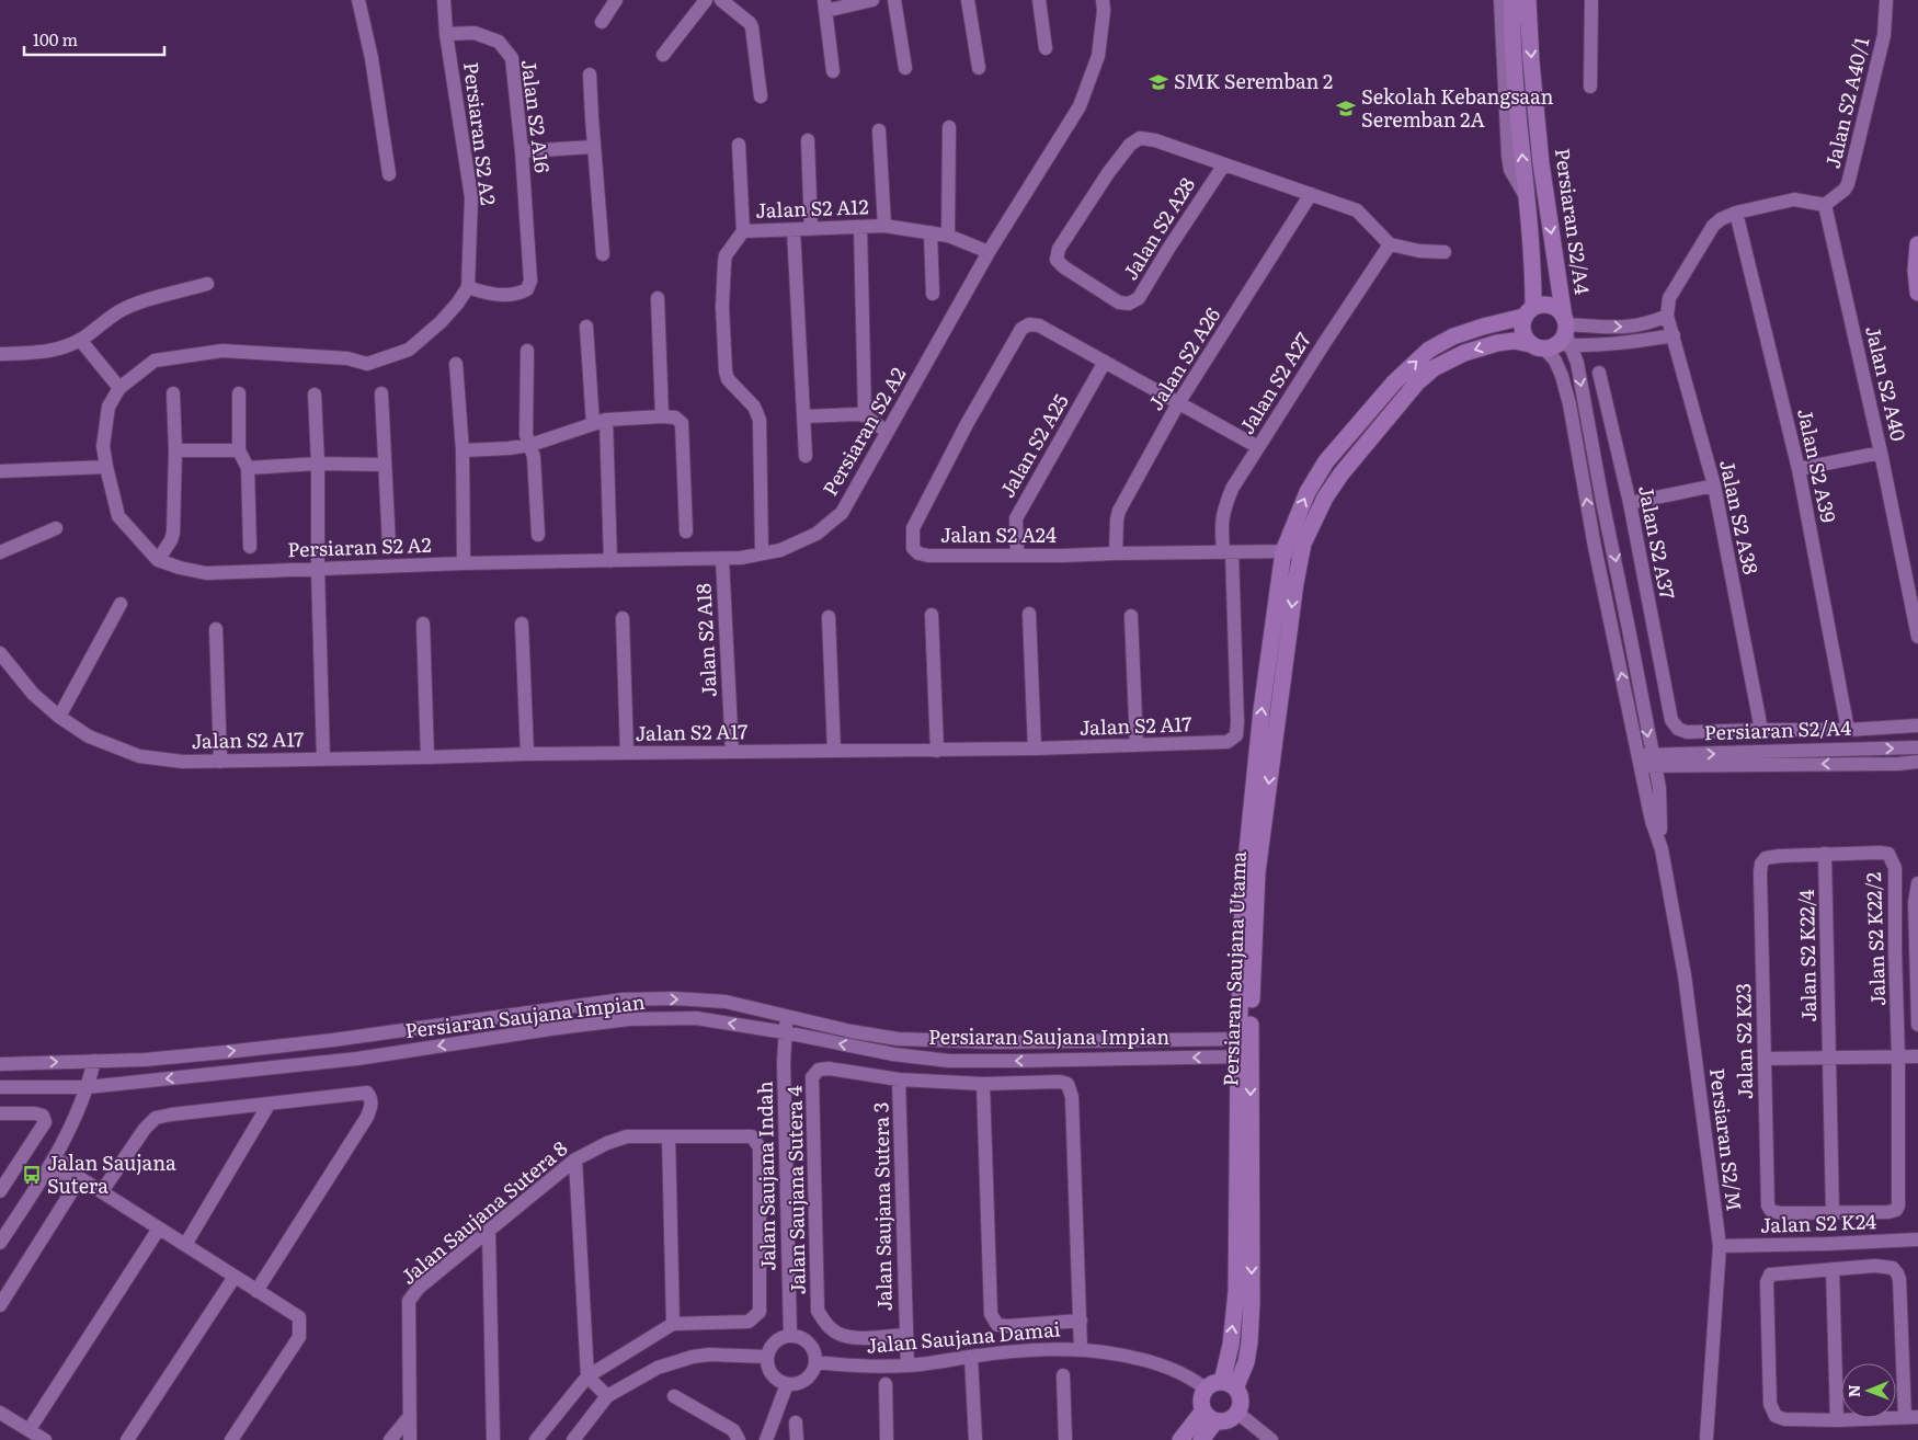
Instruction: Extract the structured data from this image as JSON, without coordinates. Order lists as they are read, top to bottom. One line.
{"streets":{"main road":["Persiaran S2/A4","Persiaran Saujana Utama"],"street":["Jalan S2 A40/1","Jalan S2 A16","Persiaran S2 A2","Jalan S2 A12","Jalan S2 A28","Jalan S2 A26","Jalan S2 A27","Jalan S2 A40","Jalan S2 A25","Jalan S2 A39","Jalan S2 A38","Jalan S2 A24","Jalan S2 A37","Jalan S2 A18","Jalan S2 A17","Jalan S2 K22/2","Jalan S2 K22/4","Persiaran Saujana Impian","Jalan S2 K23","Persiaran S2/M","Jalan Saujana Indah","Jalan Saujana Sutera 4","Jalan Saujana Sutera 3","Jalan Saujana Sutera 8","Jalan S2 K24","Jalan Saujana Damai"]},"crossings":[["Jalan S2 A40/1","Jalan S2 A40"],["Jalan S2 A16","Persiaran S2 A2"],["Persiaran S2 A2","Jalan S2 A12"],["Persiaran S2 A2","Jalan S2 A18"],["Persiaran S2/A4","Persiaran Saujana Utama"],["Jalan S2 A26","Jalan S2 A24"],["Jalan S2 A27","Jalan S2 A24"],["Jalan S2 A27","Jalan S2 A17"],["Jalan S2 A25","Jalan S2 A24"],["Jalan S2 A38","Jalan S2 A37"],["Jalan S2 A24","Jalan S2 A17"],["Jalan S2 A24","Persiaran Saujana Utama"],["Jalan S2 A18","Jalan S2 A17"],["Jalan S2 K22/2","Jalan S2 K22/4"],["Jalan S2 K22/2","Jalan S2 K23"],["Jalan S2 K22/4","Jalan S2 K23"],["Persiaran Saujana Utama","Persiaran Saujana Impian"],["Persiaran Saujana Utama","Jalan Saujana Damai"],["Persiaran Saujana Impian","Jalan Saujana Indah"],["Persiaran S2/M","Jalan S2 K24"],["Jalan Saujana Indah","Jalan Saujana Damai"],["Jalan Saujana Sutera 4","Jalan Saujana Sutera 3"],["Jalan Saujana Sutera 3","Jalan Saujana Damai"]],"places":{"school or university":["SMK Seremban 2","Sekolah Kebangsaan Seremban 2A"],"bus stop":["Jalan Saujana Sutera"]},"scale_bar":"100 m","north":"left"}
